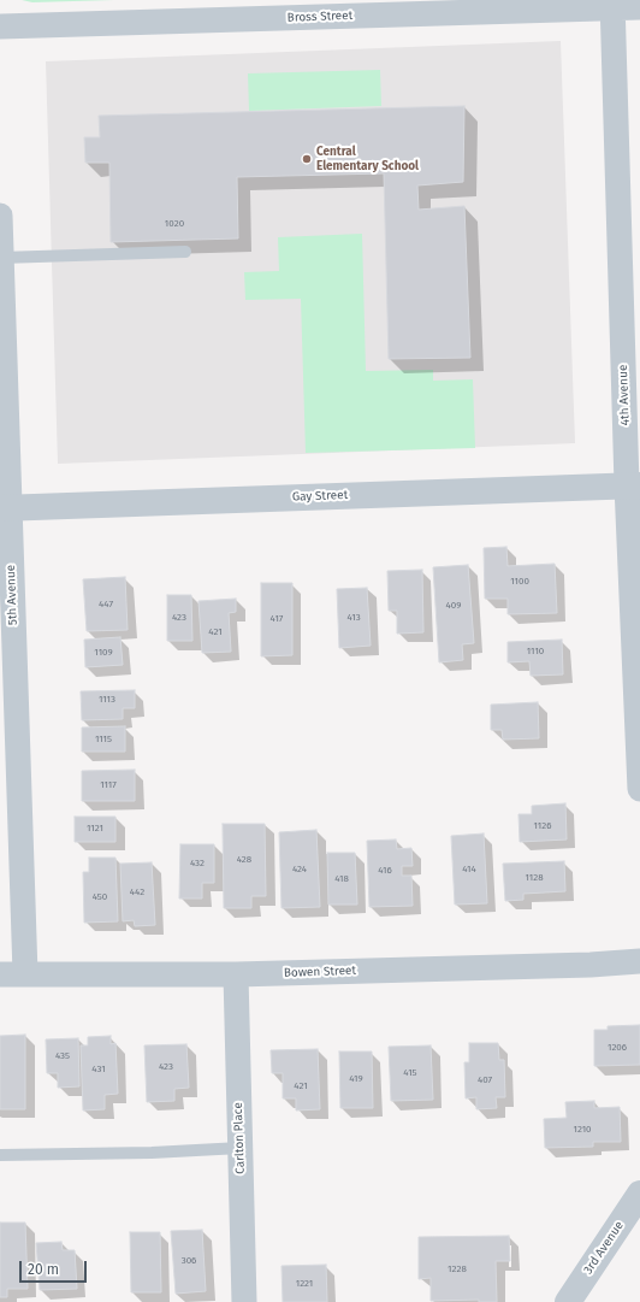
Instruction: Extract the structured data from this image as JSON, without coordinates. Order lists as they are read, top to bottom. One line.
{"streets":{"street":["Bross Street","4th Avenue","Gay Street","5th Avenue","Bowen Street","Carlton Place","3rd Avenue"]},"crossings":[["Bross Street","4th Avenue"],["4th Avenue","Gay Street"],["Gay Street","5th Avenue"],["5th Avenue","Bowen Street"],["Bowen Street","Carlton Place"]],"places":["Central Elementary School"],"house_numbers":["1020","1100","447","409","423","413","417","421","1110","1109","1113","1115","1117","1126","1121","428","432","424","414","416","1128","418","442","450","1206","435","423","431","415","419","407","421","1210","306","1228","1221"],"scale_bar":"20 m"}
